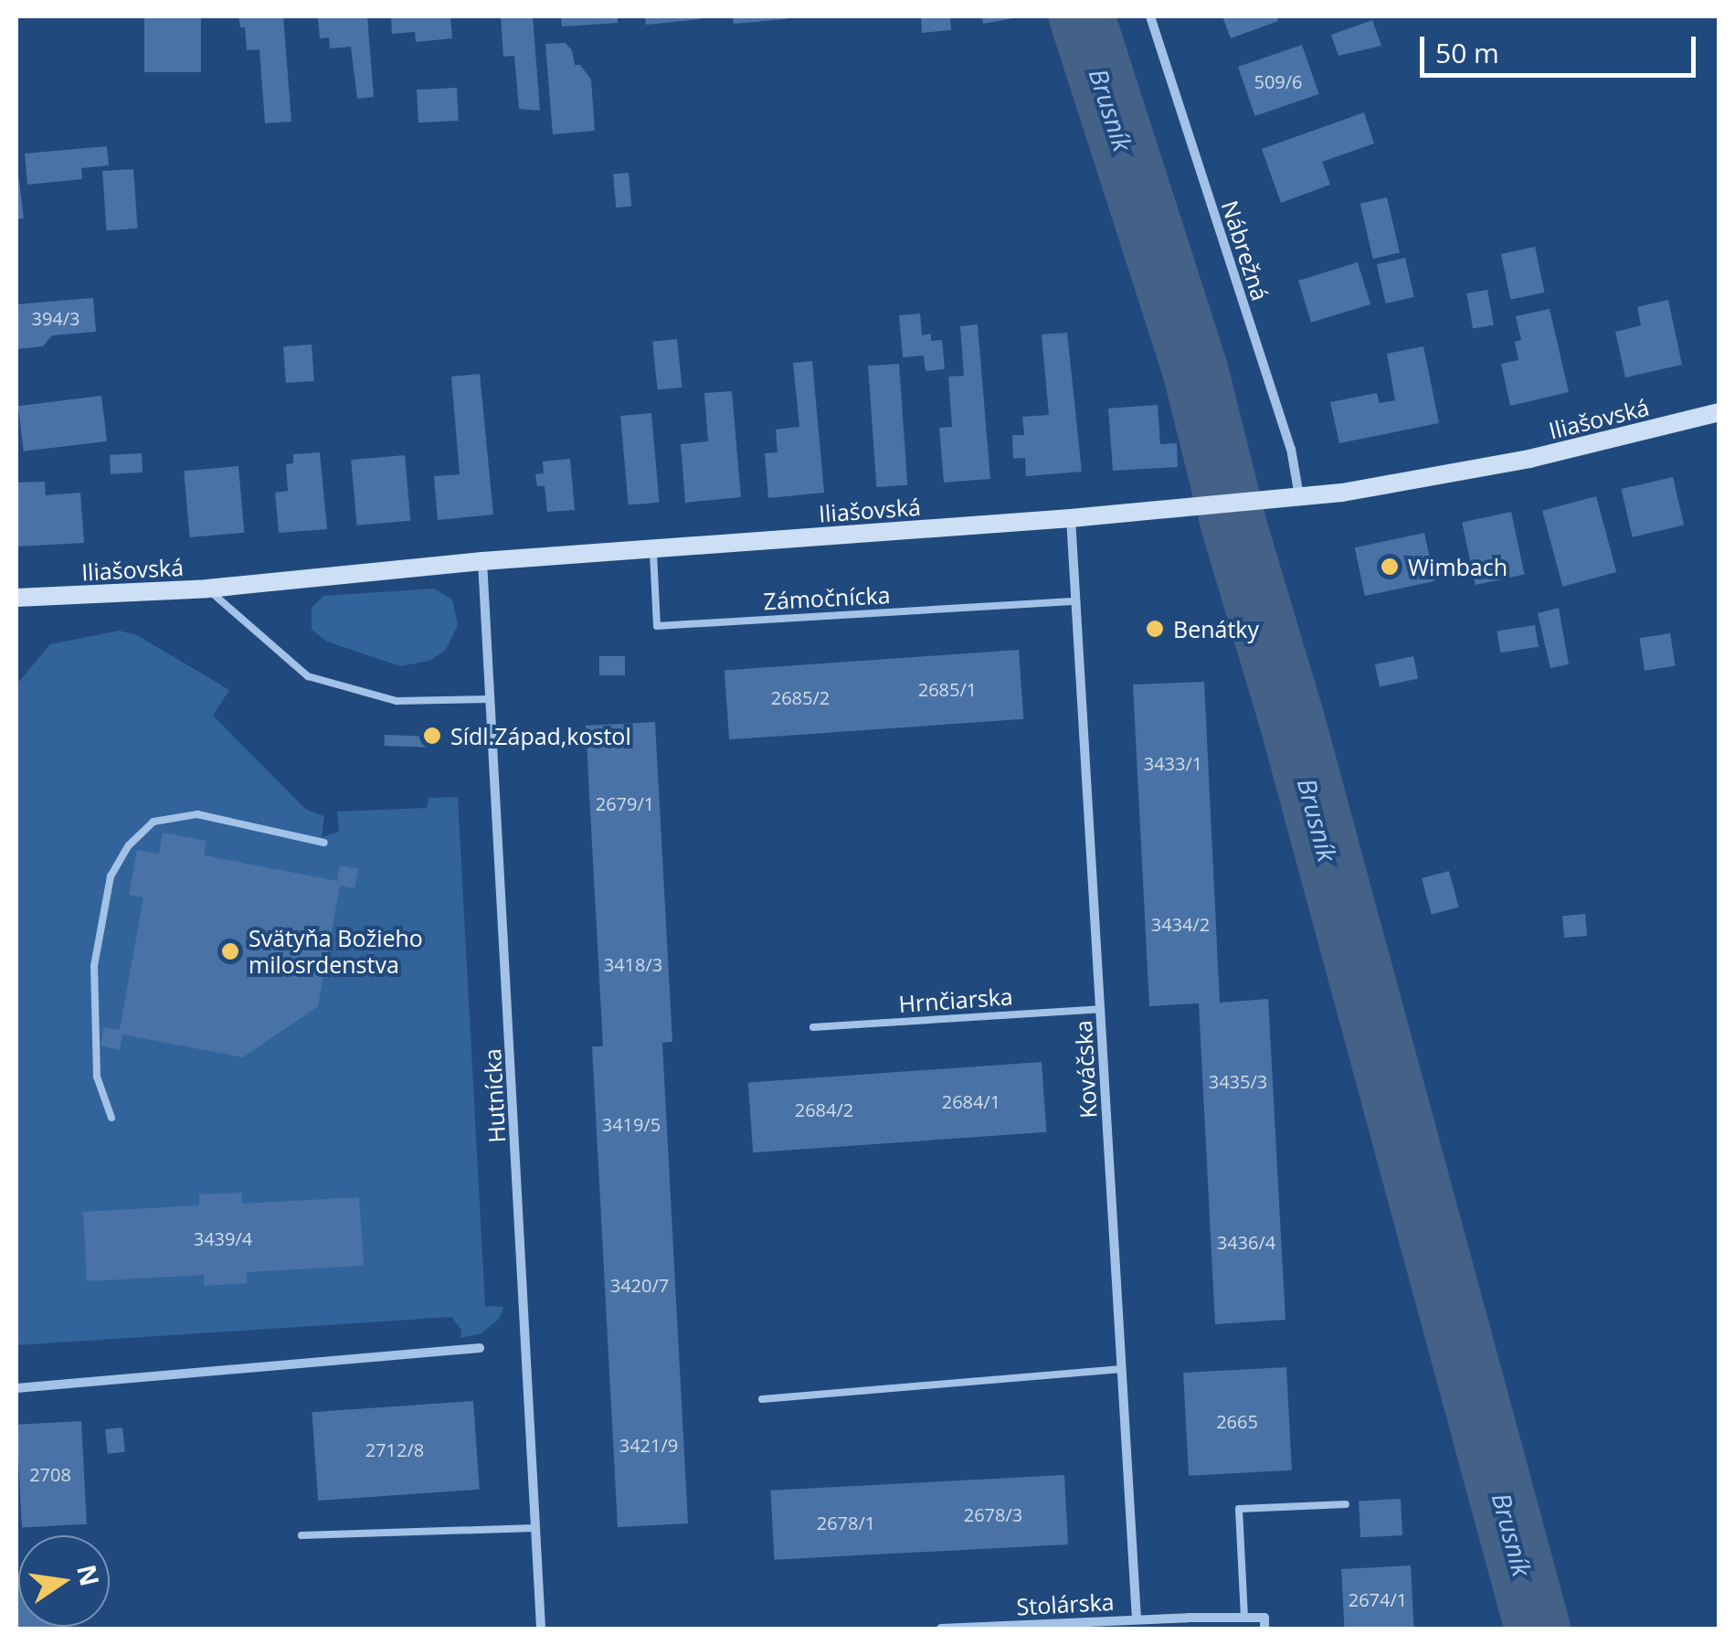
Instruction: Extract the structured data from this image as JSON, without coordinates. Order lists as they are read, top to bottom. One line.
{"streets":{"street":["Nábrežná","Iliašovská","Kováčska","Hutnícka","Stolárska"],"lane":["Zámočnícka","Hrnčiarska"]},"crossings":[["Nábrežná","Iliašovská"],["Iliašovská","Zámočnícka"],["Iliašovská","Kováčska"],["Iliašovská","Hutnícka"],["Zámočnícka","Kováčska"],["Hrnčiarska","Kováčska"],["Kováčska","Stolárska"]],"water":["Brusník"],"places":["Wimbach","Benátky","Sídl.Západ,kostol","Svätyňa Božieho milosrdenstva"],"house_numbers":["509/6","394/3","2685/1","2685/2","3433/1","2679/1","3434/2","3418/3","3435/3","2684/1","2684/2","3419/5","3439/4","3436/4","3420/7","2665","3421/9","2712/8","2708","2678/3","2678/1","2674/1"],"scale_bar":"50 m","north":"right"}
